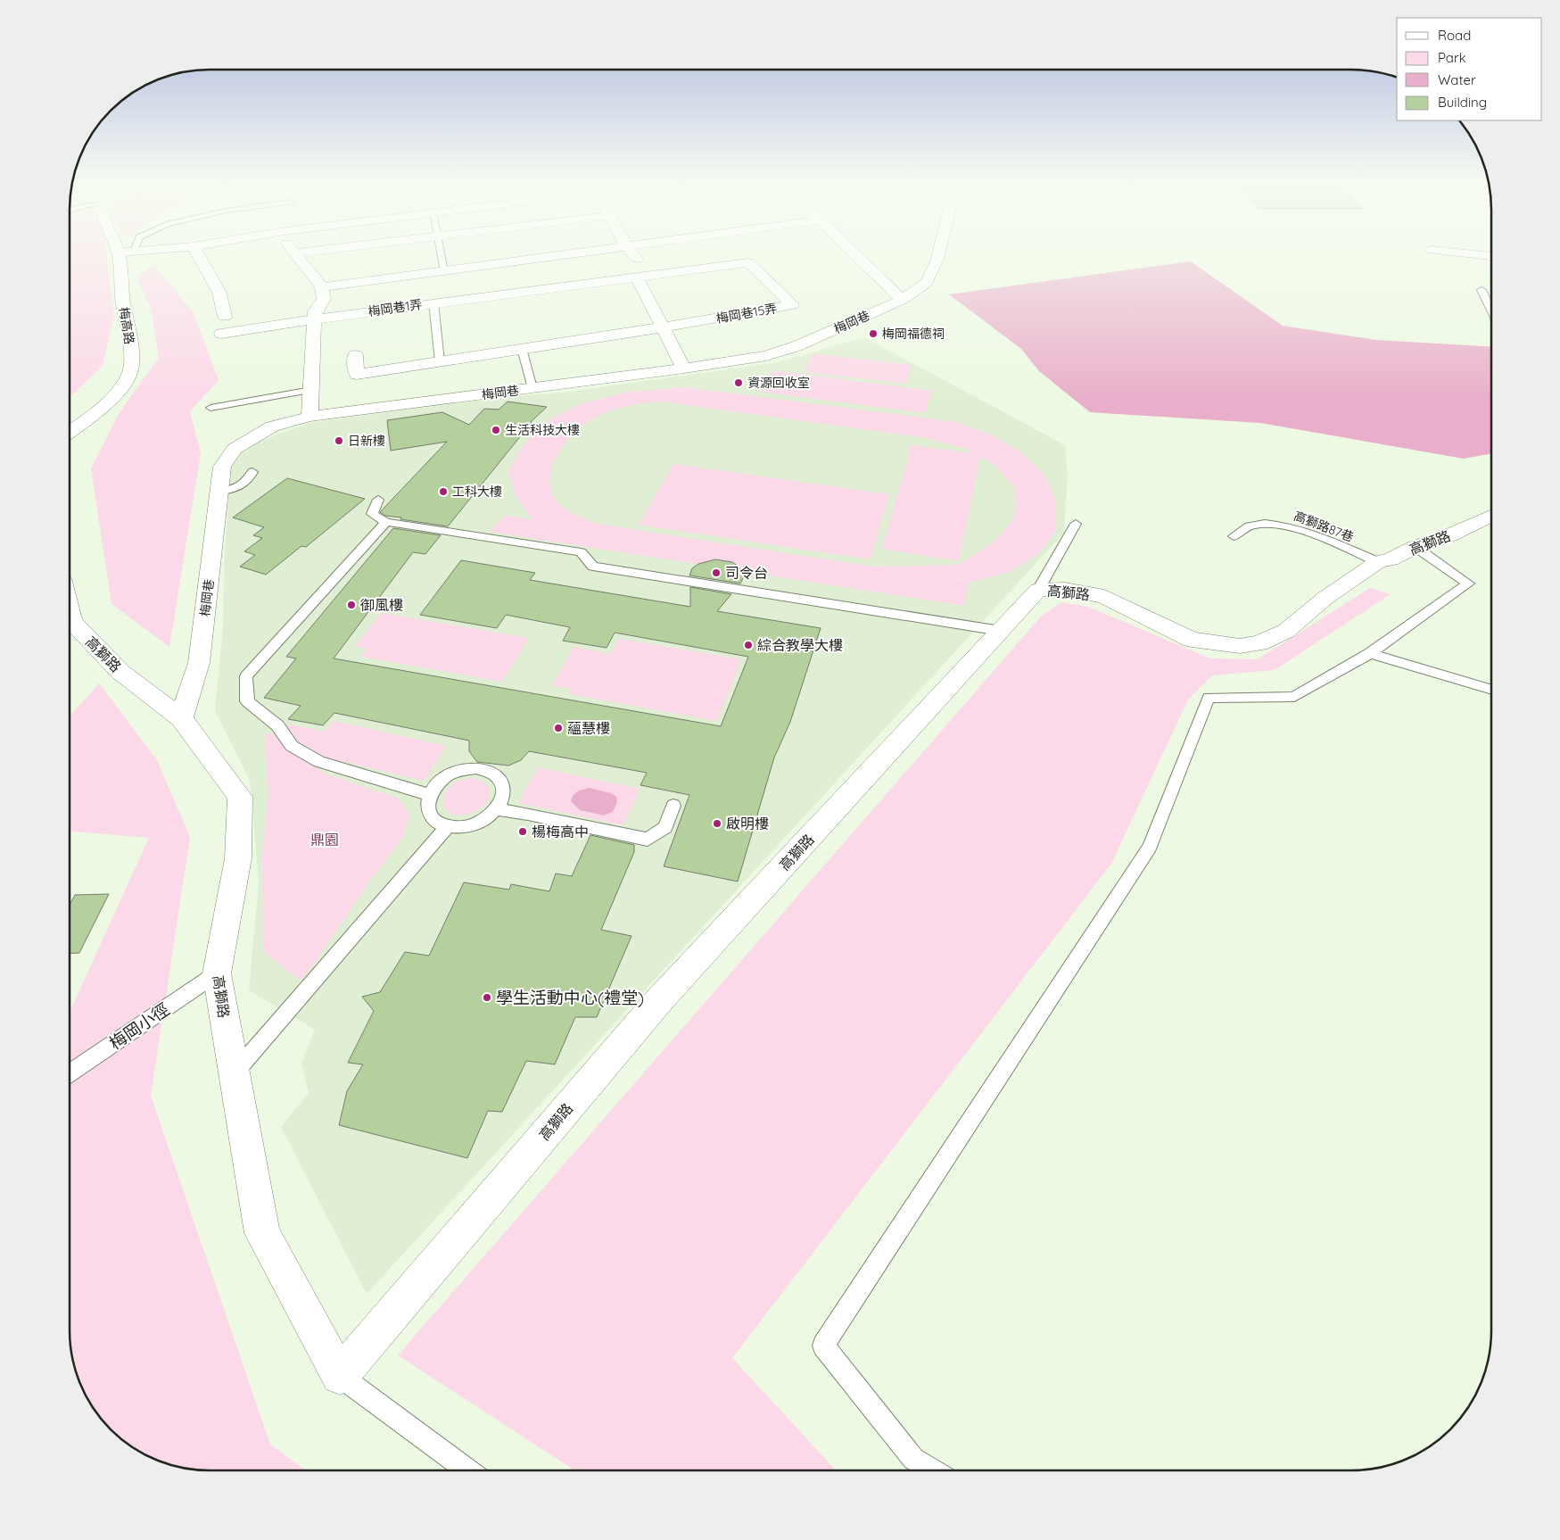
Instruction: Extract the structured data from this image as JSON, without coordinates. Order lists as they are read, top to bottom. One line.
{"streets":{"street":["梅岡巷1弄","梅岡巷15弄","梅岡巷","梅高路","高獅路"],"lane":["高獅路87巷","梅岡小徑"]},"crossings":[["梅岡巷1弄","梅岡巷15弄"],["梅岡巷","高獅路"],["高獅路87巷","高獅路"],["高獅路","梅岡小徑"]],"parks":["鼎園"],"places":["梅岡福德祠","資源回收室","生活科技大樓","日新樓","工科大樓","司令台","御風樓","綜合教學大樓","蘊慧樓","啟明樓","楊梅高中","學生活動中心(禮堂)"],"legend":["Road","Park","Water","Building"]}
